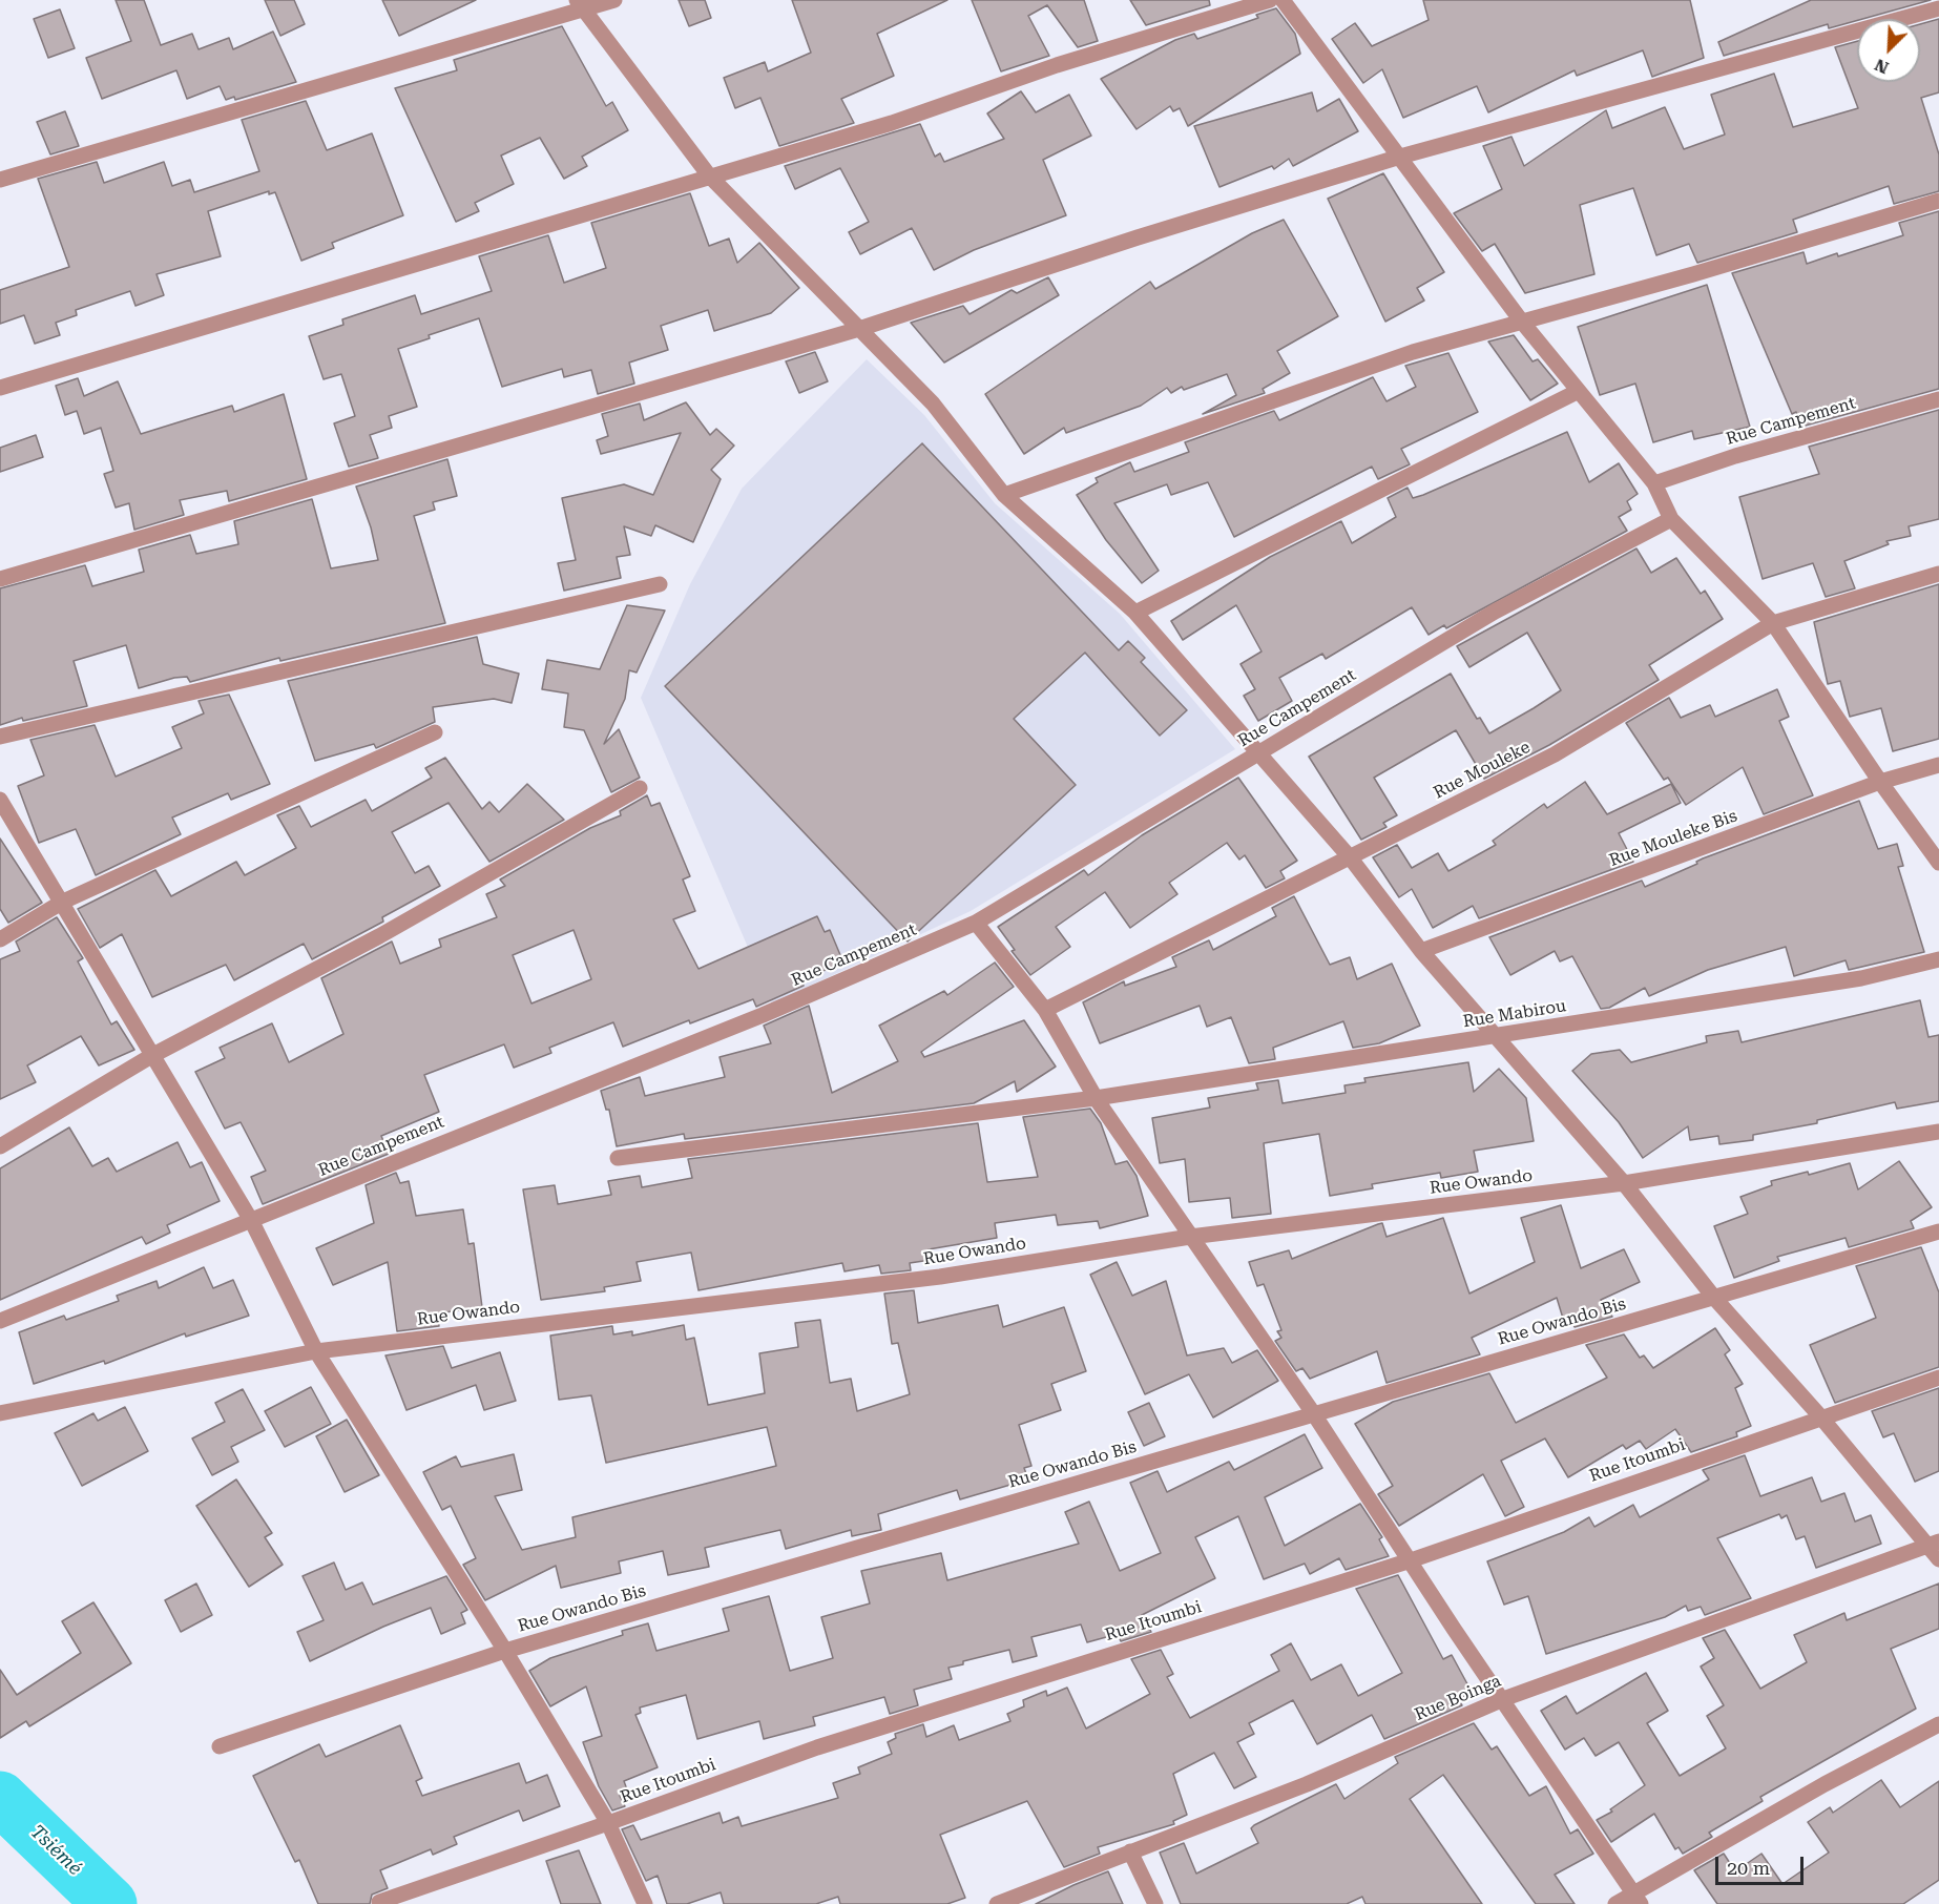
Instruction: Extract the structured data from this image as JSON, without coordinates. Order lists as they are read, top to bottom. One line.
{"streets":{"street":["Rue Campement","Rue Mouleke","Rue Mouleke Bis","Rue Mabirou","Rue Owando","Rue Owando Bis","Rue Itoumbi","Rue Boinga"]},"water":["Tsiémé"],"scale_bar":"20 m","north":"bottom left"}
